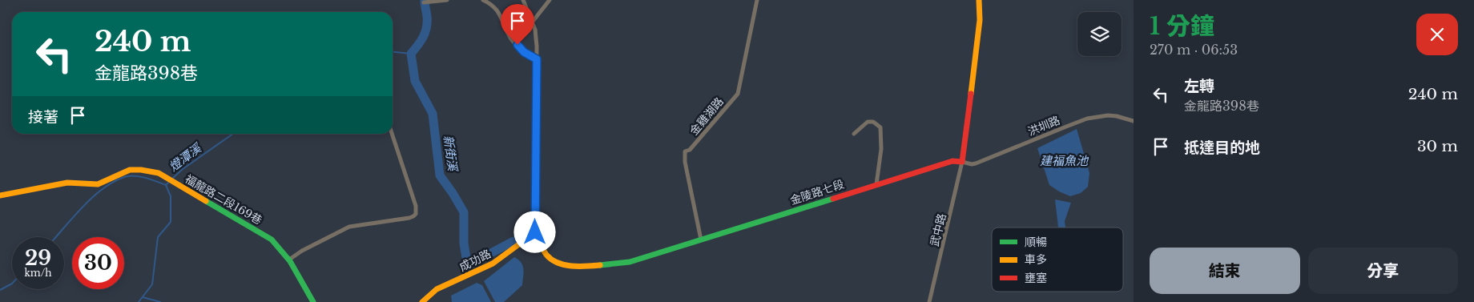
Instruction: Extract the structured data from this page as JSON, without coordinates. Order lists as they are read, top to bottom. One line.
{"streets":{"street":["金雞湖路","洪圳路","金陵路七段","福龍路二段169巷","武中路","成功路"]},"crossings":[["金雞湖路","金陵路七段"],["洪圳路","金陵路七段"],["洪圳路","武中路"],["金陵路七段","武中路"],["金陵路七段","成功路"]],"water":["新街溪","燈潭溪","建福魚池"],"legend":["順暢","車多","壅塞"],"page":{"heading":["1 分鐘","270 m · 06:53"],"turn":["240 m","金龍路398巷"],"list":[{"name":"左轉","note":"金龍路398巷","value":"240 m"},{"name":"抵達目的地","value":"30 m"}],"then":"接著","speed":"29 km/h","limit":"30","buttons":["結束","分享"]}}
